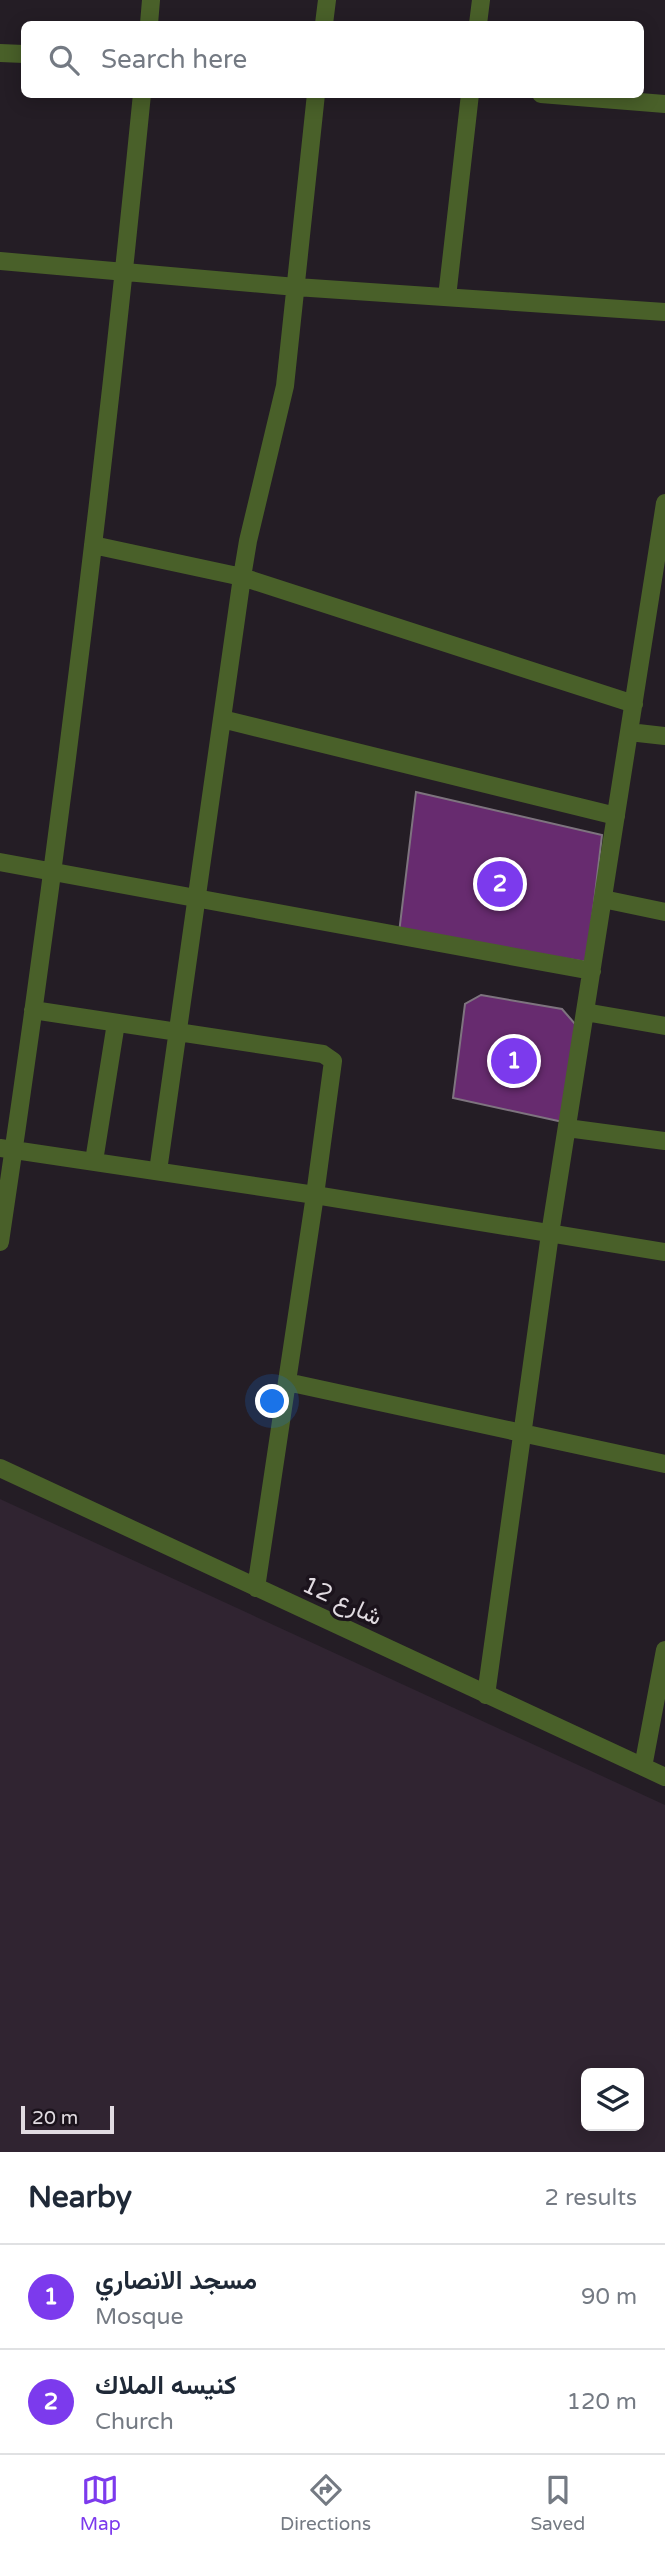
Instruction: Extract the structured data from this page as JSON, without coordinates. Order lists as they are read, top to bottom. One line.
{"streets":{"street":["شارع 12"]},"scale_bar":"20 m","page":{"search":"Search here","pins":["2","1"],"scale":"20 m","heading":["Nearby","2 results"],"list":[{"mark":"1","name":"مسجد الانصاري","note":"Mosque","value":"90 m"},{"mark":"2","name":"كنيسه الملاك","note":"Church","value":"120 m"}],"nav":["Map","Directions","Saved"]}}
